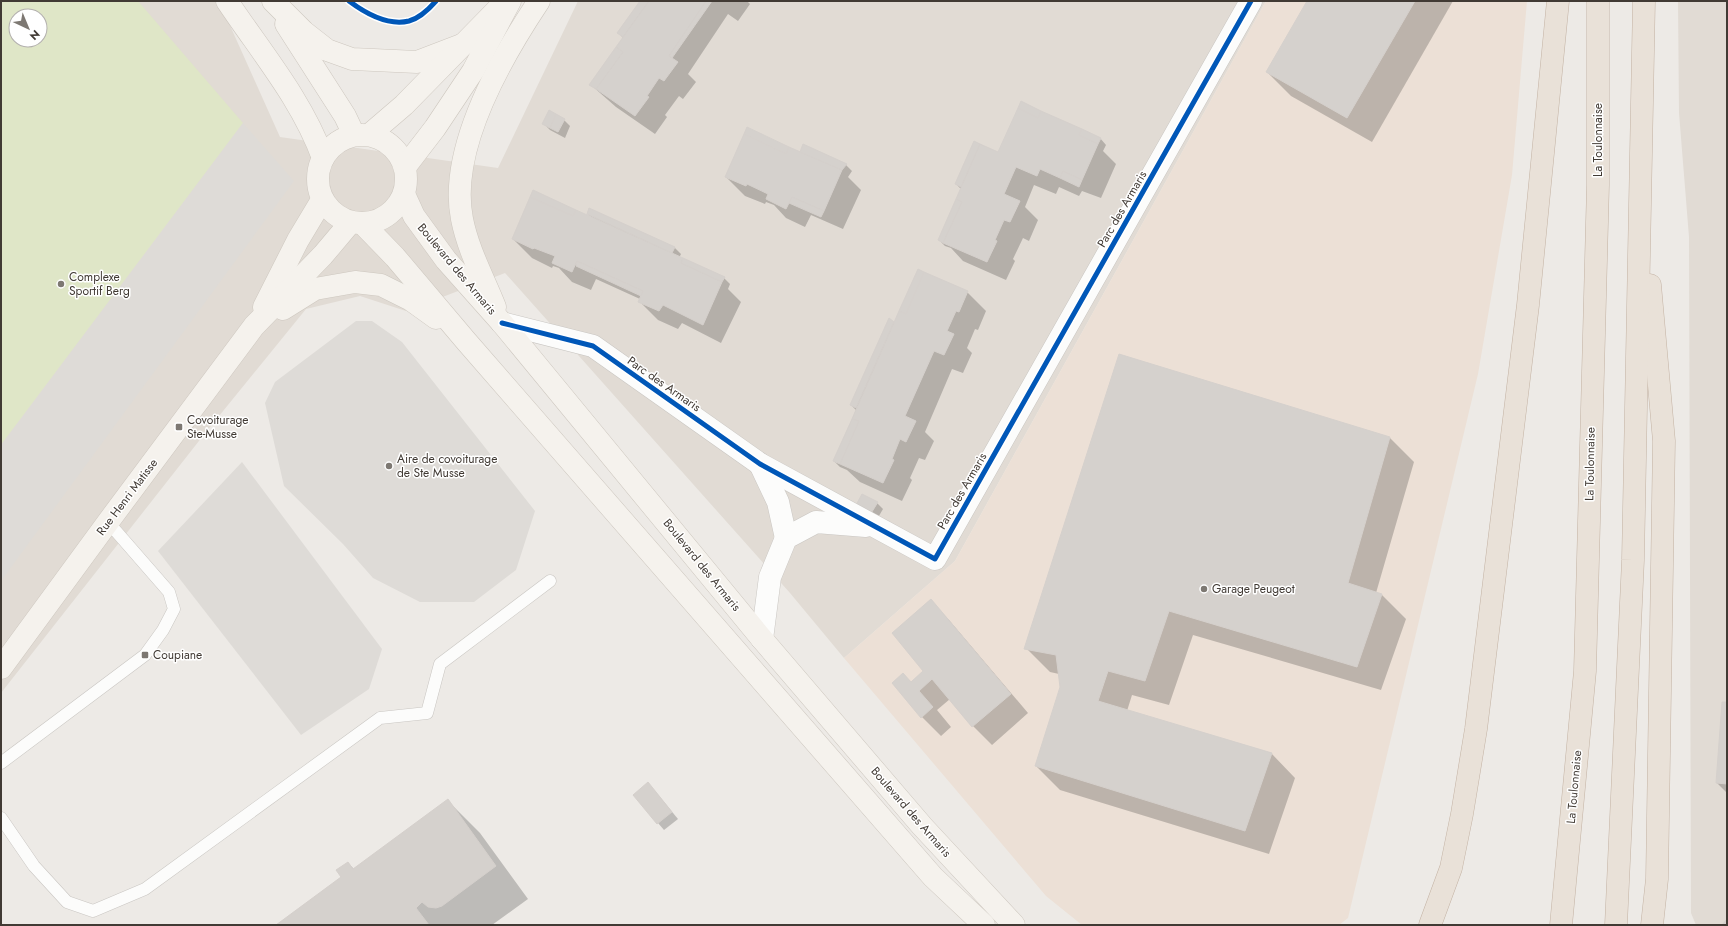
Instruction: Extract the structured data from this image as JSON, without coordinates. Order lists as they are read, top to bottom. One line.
{"streets":{"highway":["La Toulonnaise"],"main road":["Boulevard des Armaris","Rue Henri Matisse"],"street":["Parc des Armaris"]},"crossings":[["Parc des Armaris","Boulevard des Armaris"]],"places":{"other":["Complexe Sportif Berg","Aire de covoiturage de Ste Musse","Garage Peugeot"],"transit":["Covoiturage Ste-Musse","Coupiane"]},"north":"bottom right"}
